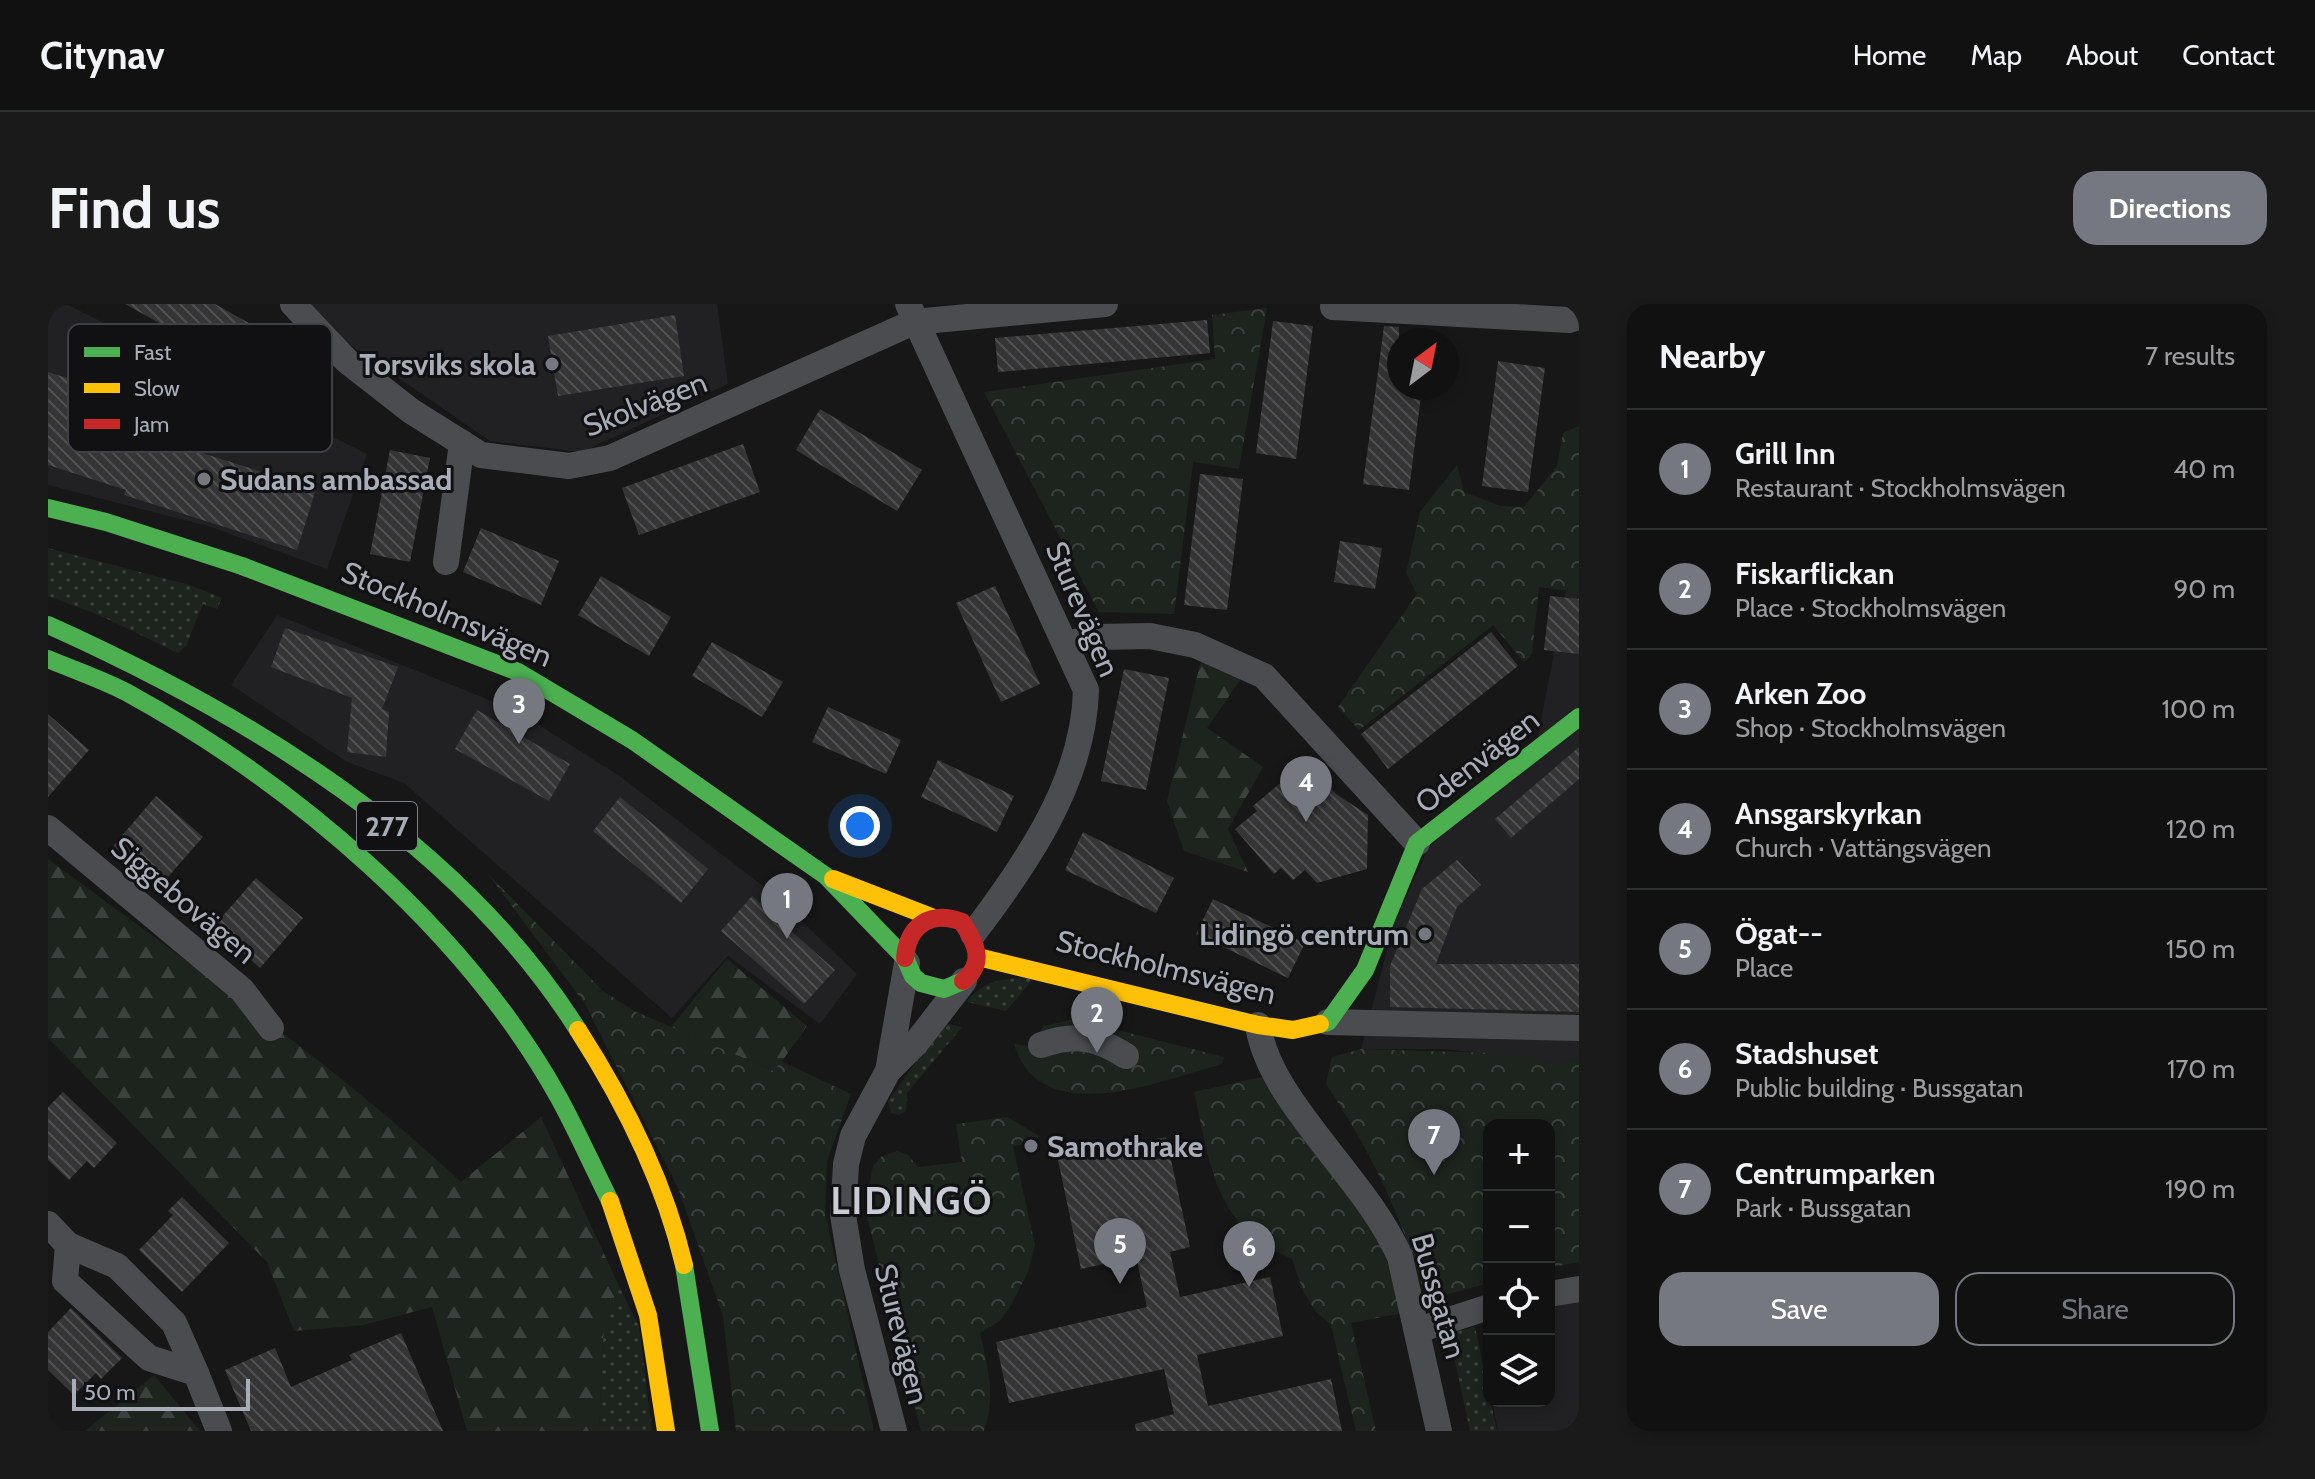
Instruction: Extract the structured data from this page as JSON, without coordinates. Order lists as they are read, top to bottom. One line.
{"streets":{"main road":["Stockholmsvägen","Odenvägen","277"],"street":["Skolvägen","Sturevägen","Siggebovägen","Bussgatan"]},"crossings":[["Skolvägen","Sturevägen"],["Sturevägen","Stockholmsvägen"],["Stockholmsvägen","Odenvägen"],["Stockholmsvägen","Bussgatan"]],"districts":["LIDINGÖ"],"places":["Torsviks skola","Sudans ambassad","Lidingö centrum","Samothrake"],"legend":["Fast","Slow","Jam"],"scale_bar":"50 m","north":"top right","page":{"header":"Citynav","nav":["Home","Map","About","Contact"],"buttons":["Directions",["Save","Share"]],"title":"Find us","heading":["Nearby","7 results"],"list":[{"mark":"1","name":"Grill Inn","note":"Restaurant · Stockholmsvägen","value":"40 m"},{"mark":"2","name":"Fiskarflickan","note":"Place · Stockholmsvägen","value":"90 m"},{"mark":"3","name":"Arken Zoo","note":"Shop · Stockholmsvägen","value":"100 m"},{"mark":"4","name":"Ansgarskyrkan","note":"Church · Vattängsvägen","value":"120 m"},{"mark":"5","name":"Ögat--","note":"Place","value":"150 m"},{"mark":"6","name":"Stadshuset","note":"Public building · Bussgatan","value":"170 m"},{"mark":"7","name":"Centrumparken","note":"Park · Bussgatan","value":"190 m"}],"pins":["3","4","1","2","7","5","6"],"map_buttons":["+","−"],"scale":"50 m"}}
